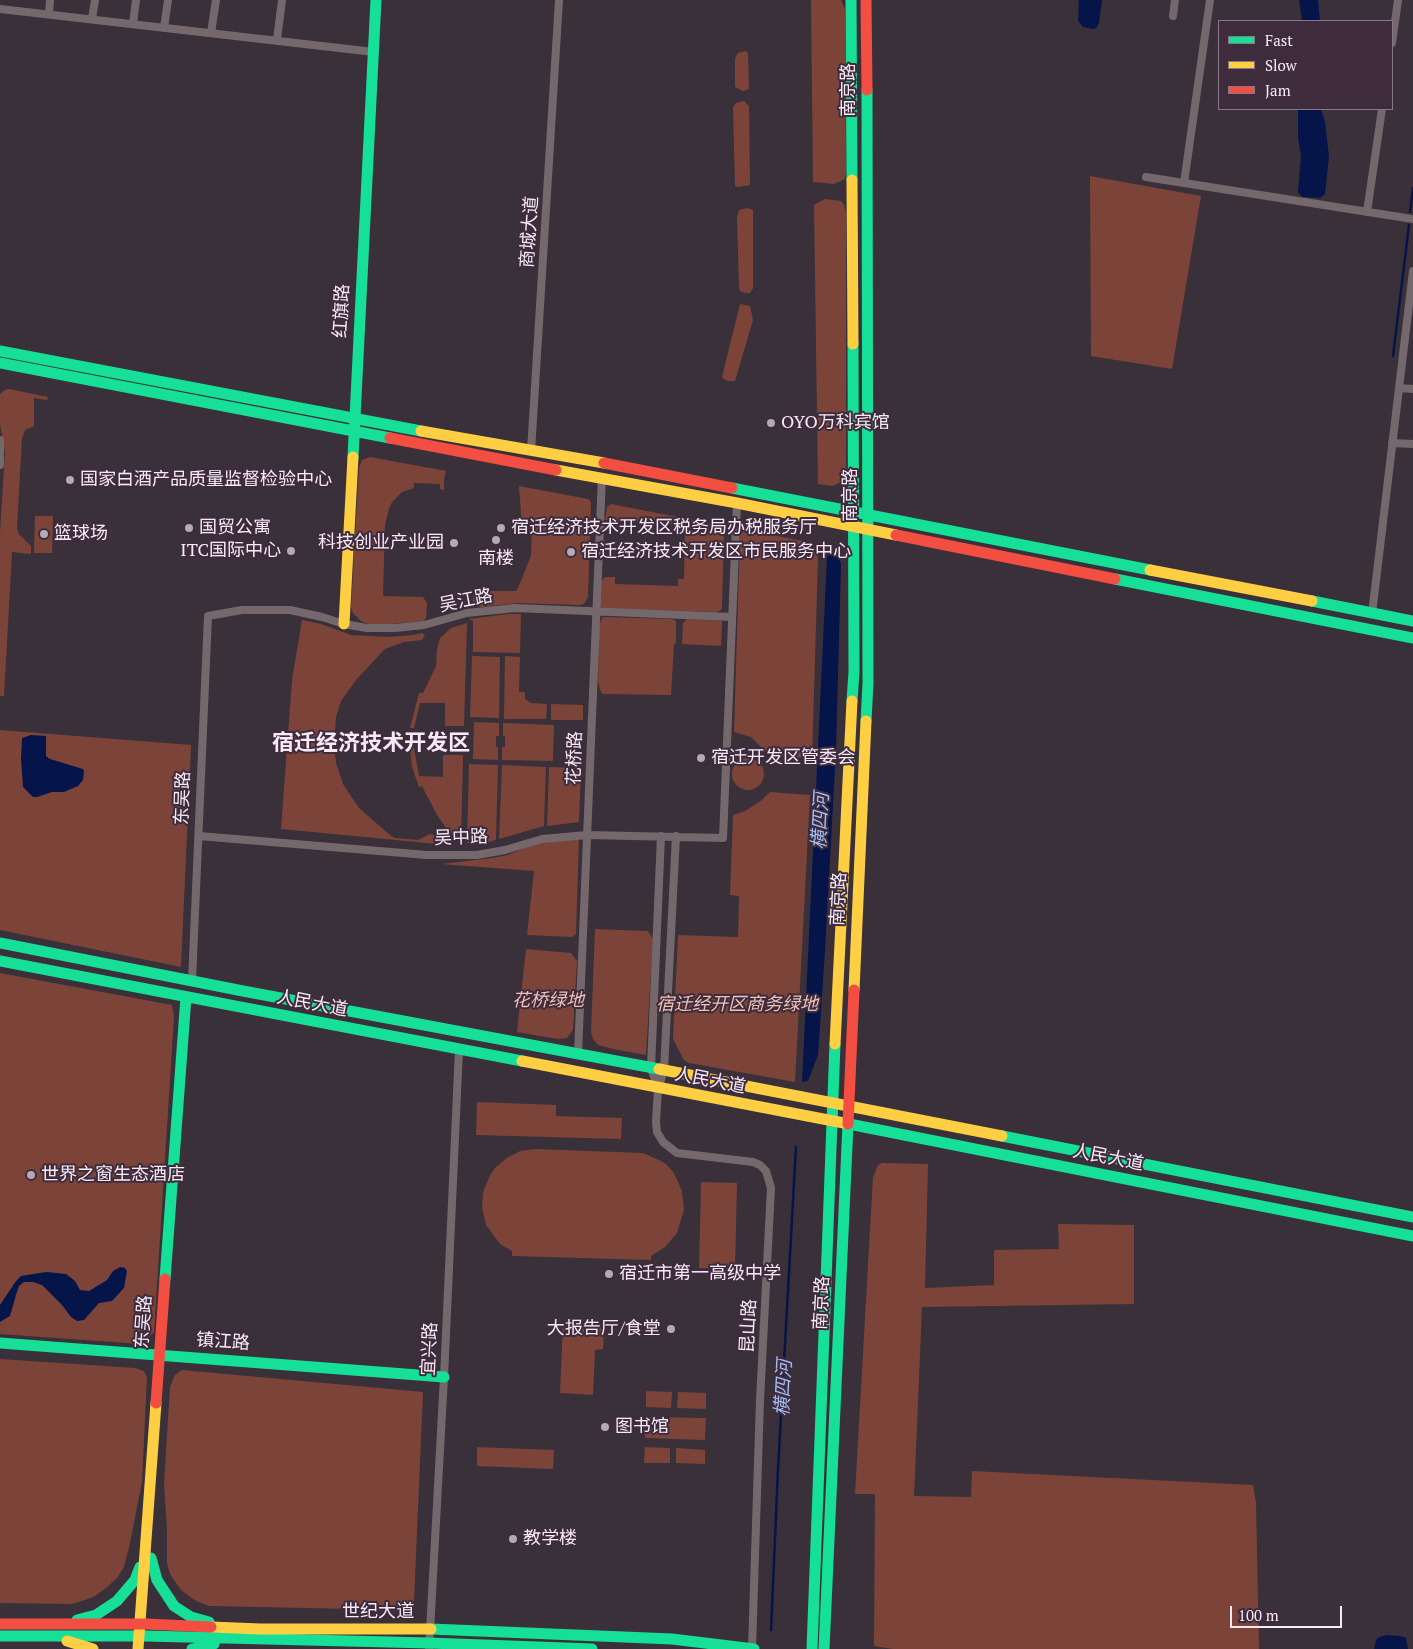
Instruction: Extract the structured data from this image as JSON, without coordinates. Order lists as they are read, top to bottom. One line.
{"streets":{"main road":["南京路","红旗路","东吴路","人民大道","镇江路","世纪大道"],"street":["商城大道","吴江路","花桥路","吴中路","昆山路","宜兴路"]},"crossings":[["南京路","人民大道"],["红旗路","吴江路"],["吴江路","花桥路"],["吴江路","东吴路"],["吴江路","吴中路"],["花桥路","吴中路"],["花桥路","人民大道"],["东吴路","吴中路"],["东吴路","人民大道"],["东吴路","镇江路"],["东吴路","世纪大道"],["人民大道","昆山路"],["人民大道","宜兴路"],["昆山路","世纪大道"],["镇江路","宜兴路"],["宜兴路","世纪大道"]],"districts":["宿迁经济技术开发区"],"water":["横四河"],"parks":["花桥绿地","宿迁经开区商务绿地"],"places":["OYO万科宾馆","国家白酒产品质量监督检验中心","国贸公寓","宿迁经济技术开发区税务局办税服务厅","篮球场","南楼","科技创业产业园","ITC国际中心","宿迁经济技术开发区市民服务中心","宿迁开发区管委会","世界之窗生态酒店","宿迁市第一高级中学","大报告厅/食堂","图书馆","教学楼"],"legend":["Fast","Slow","Jam"],"scale_bar":"100 m"}
